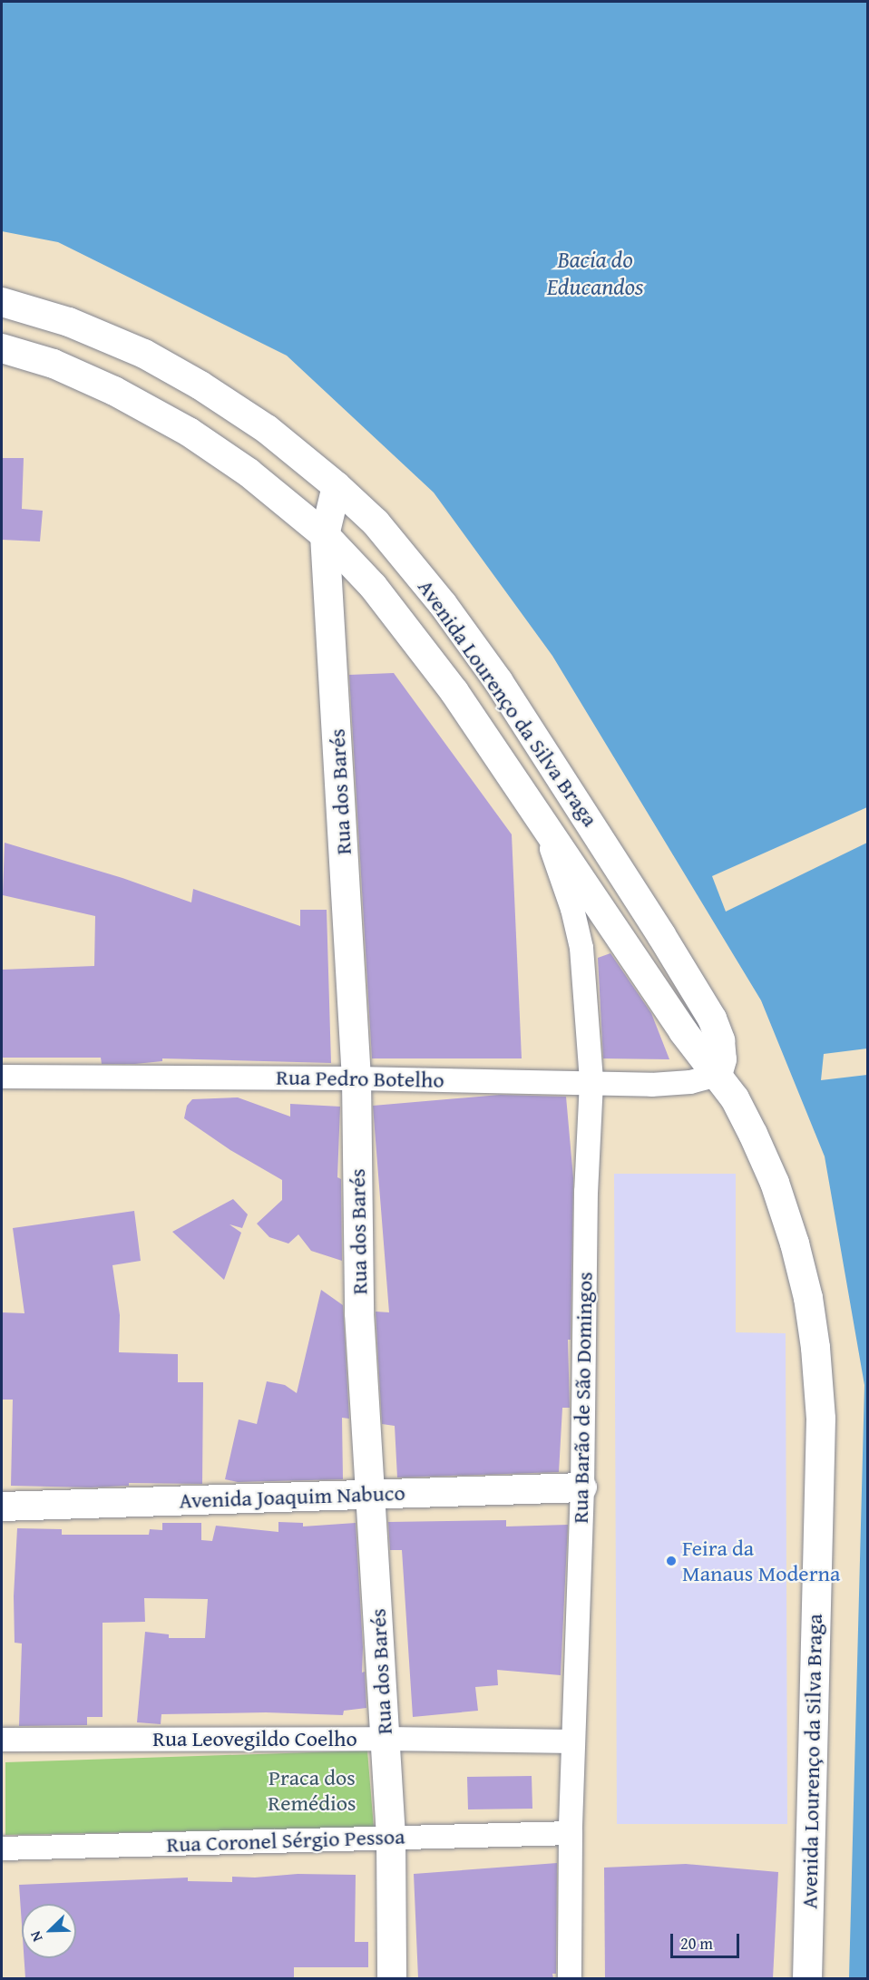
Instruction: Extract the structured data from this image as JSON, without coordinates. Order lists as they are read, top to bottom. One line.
{"streets":{"street":["Avenida Lourenço da Silva Braga","Rua dos Barés","Rua Pedro Botelho","Rua Barão de São Domingos","Avenida Joaquim Nabuco","Rua Leovegildo Coelho","Rua Coronel Sérgio Pessoa"]},"crossings":[["Avenida Lourenço da Silva Braga","Rua dos Barés"],["Avenida Lourenço da Silva Braga","Rua Pedro Botelho"],["Avenida Lourenço da Silva Braga","Rua Barão de São Domingos"],["Rua dos Barés","Rua Pedro Botelho"],["Rua dos Barés","Avenida Joaquim Nabuco"],["Rua dos Barés","Rua Leovegildo Coelho"],["Rua dos Barés","Rua Coronel Sérgio Pessoa"],["Rua Pedro Botelho","Rua Barão de São Domingos"],["Rua Barão de São Domingos","Avenida Joaquim Nabuco"],["Rua Barão de São Domingos","Rua Leovegildo Coelho"],["Rua Barão de São Domingos","Rua Coronel Sérgio Pessoa"]],"water":["Bacia do Educandos"],"parks":["Praca dos Remédios"],"places":["Feira da Manaus Moderna"],"scale_bar":"20 m","north":"bottom left"}
